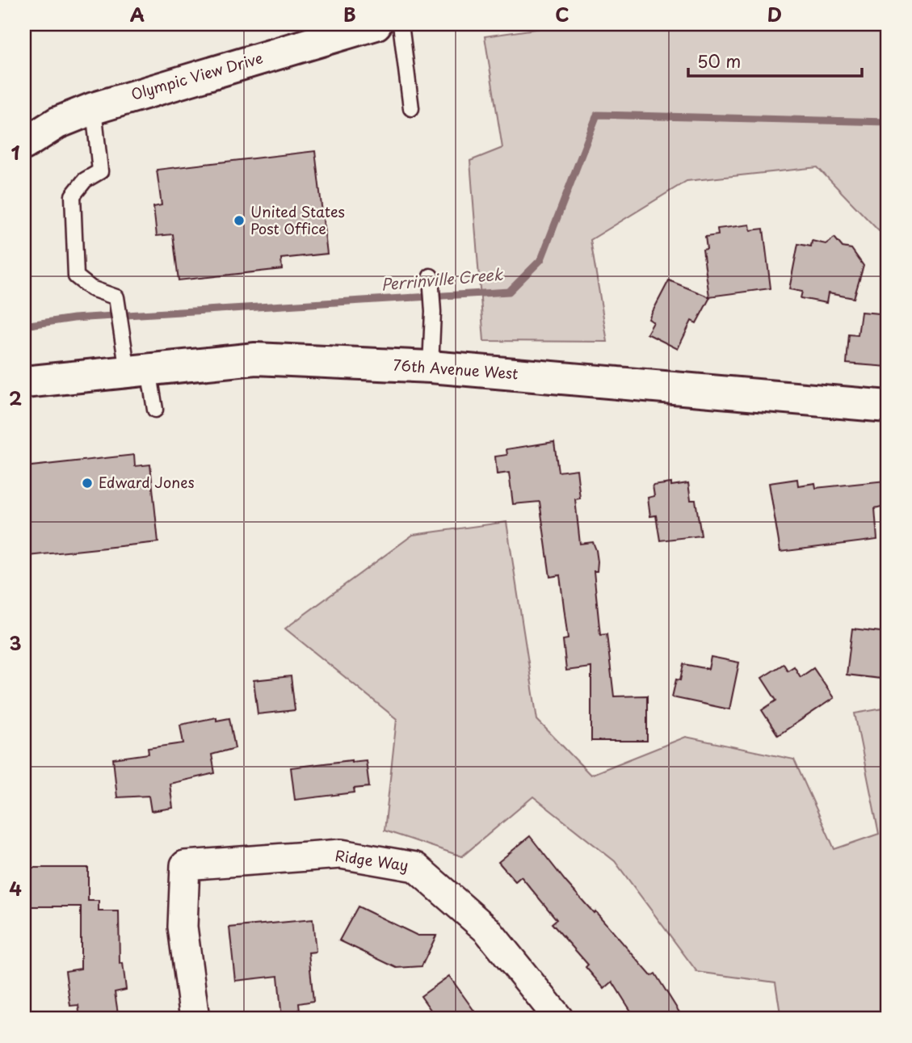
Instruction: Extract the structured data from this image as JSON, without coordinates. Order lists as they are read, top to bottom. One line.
{"streets":{"street":["Olympic View Drive","76th Avenue West","Ridge Way"]},"water":["Perrinville Creek"],"places":["United States Post Office","Edward Jones"],"scale_bar":"50 m","grid":{"columns":["A","B","C","D"],"rows":["1","2","3","4"]}}
